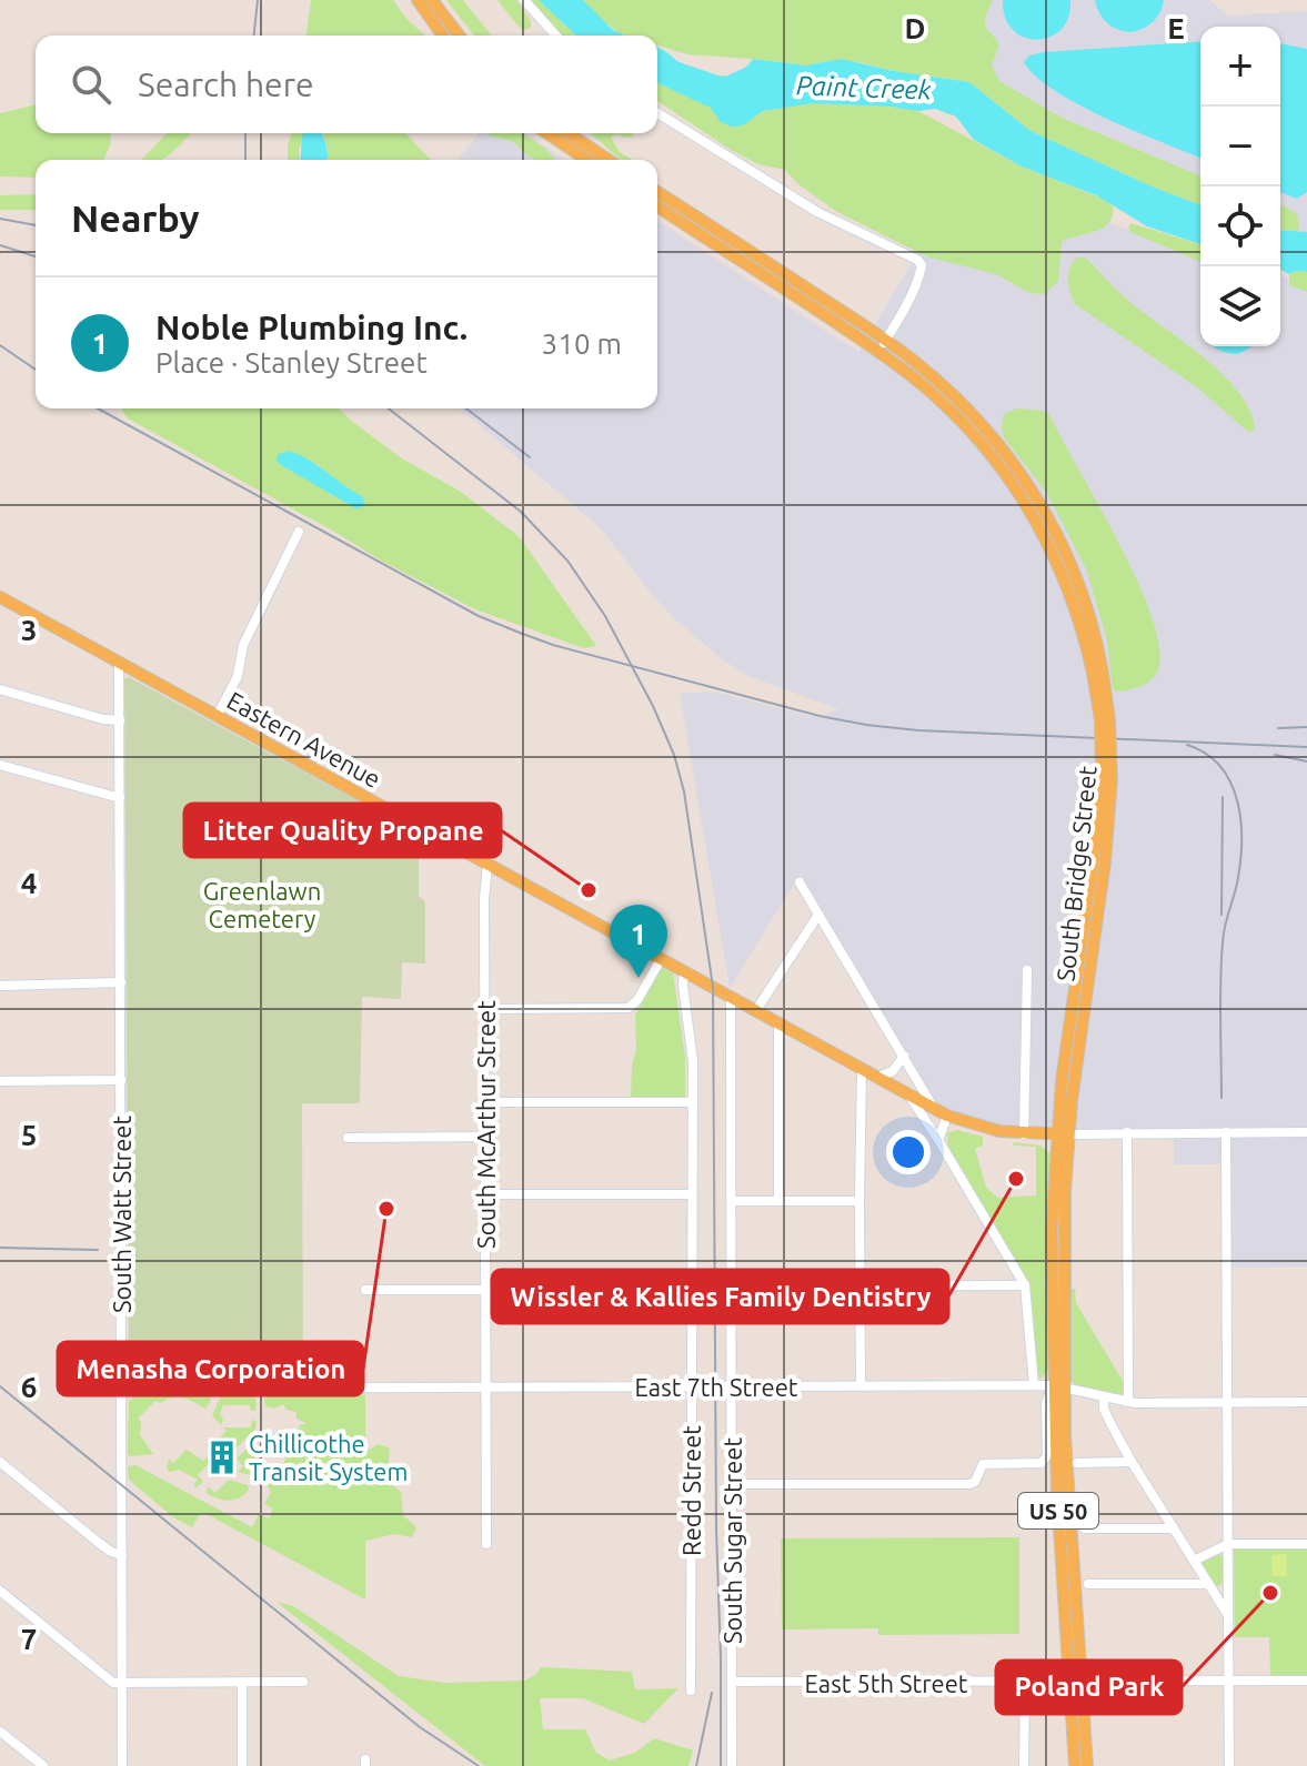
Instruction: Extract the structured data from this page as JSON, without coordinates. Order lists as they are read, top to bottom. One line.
{"streets":{"main road":["Eastern Avenue","South Bridge Street","US 50"],"street":["South McArthur Street","South Watt Street","East 7th Street","Redd Street","South Sugar Street","East 5th Street"]},"crossings":[["Eastern Avenue","South Bridge Street"],["Eastern Avenue","South McArthur Street"],["Eastern Avenue","South Watt Street"],["Eastern Avenue","Redd Street"],["Eastern Avenue","South Sugar Street"],["South Bridge Street","East 7th Street"],["South Bridge Street","East 5th Street"],["South McArthur Street","East 7th Street"],["South Watt Street","East 7th Street"],["East 7th Street","Redd Street"],["East 7th Street","South Sugar Street"],["South Sugar Street","East 5th Street"]],"water":["Paint Creek"],"parks":["Greenlawn Cemetery"],"places":{"other":["Litter Quality Propane","Wissler & Kallies Family Dentistry","Menasha Corporation","Poland Park"],"building":["Chillicothe Transit System"]},"page":{"map_buttons":["+","−"],"search":"Search here","heading":"Nearby","list":[{"mark":"1","name":"Noble Plumbing Inc.","note":"Place · Stanley Street","value":"310 m"}],"pins":"1"},"grid":{"columns":["D","E"],"rows":["3","4","5","6","7"]}}
